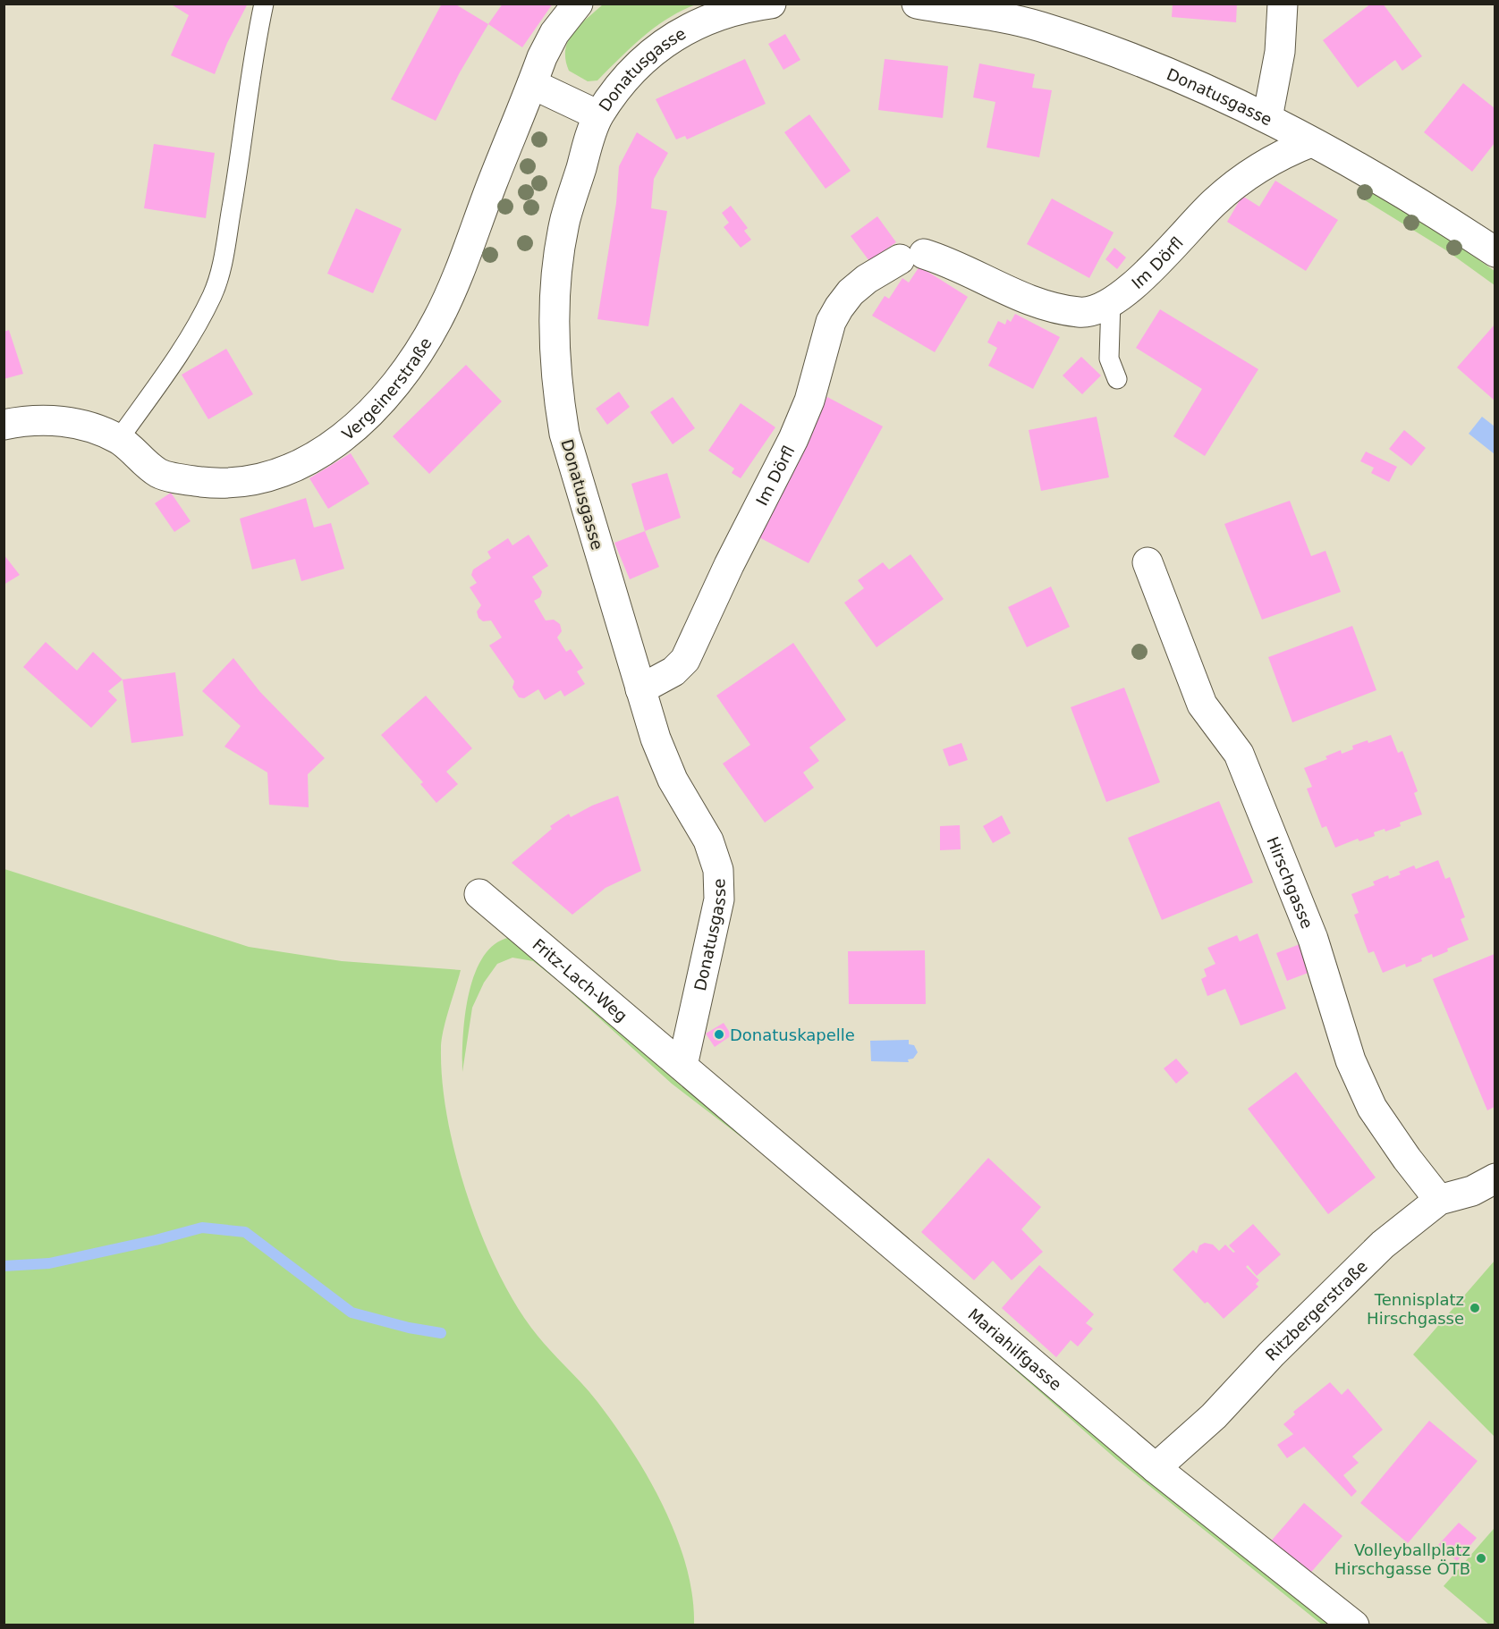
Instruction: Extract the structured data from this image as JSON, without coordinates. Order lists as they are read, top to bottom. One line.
{"streets":{"street":["Donatusgasse","Im Dörfl","Vergeinerstraße","Hirschgasse","Fritz-Lach-Weg","Ritzbergerstraße","Mariahilfgasse"]},"crossings":[["Donatusgasse","Im Dörfl"],["Donatusgasse","Fritz-Lach-Weg"],["Donatusgasse","Mariahilfgasse"],["Hirschgasse","Ritzbergerstraße"],["Fritz-Lach-Weg","Mariahilfgasse"],["Ritzbergerstraße","Mariahilfgasse"]],"places":["Donatuskapelle","Tennisplatz Hirschgasse","Volleyballplatz Hirschgasse ÖTB"]}
